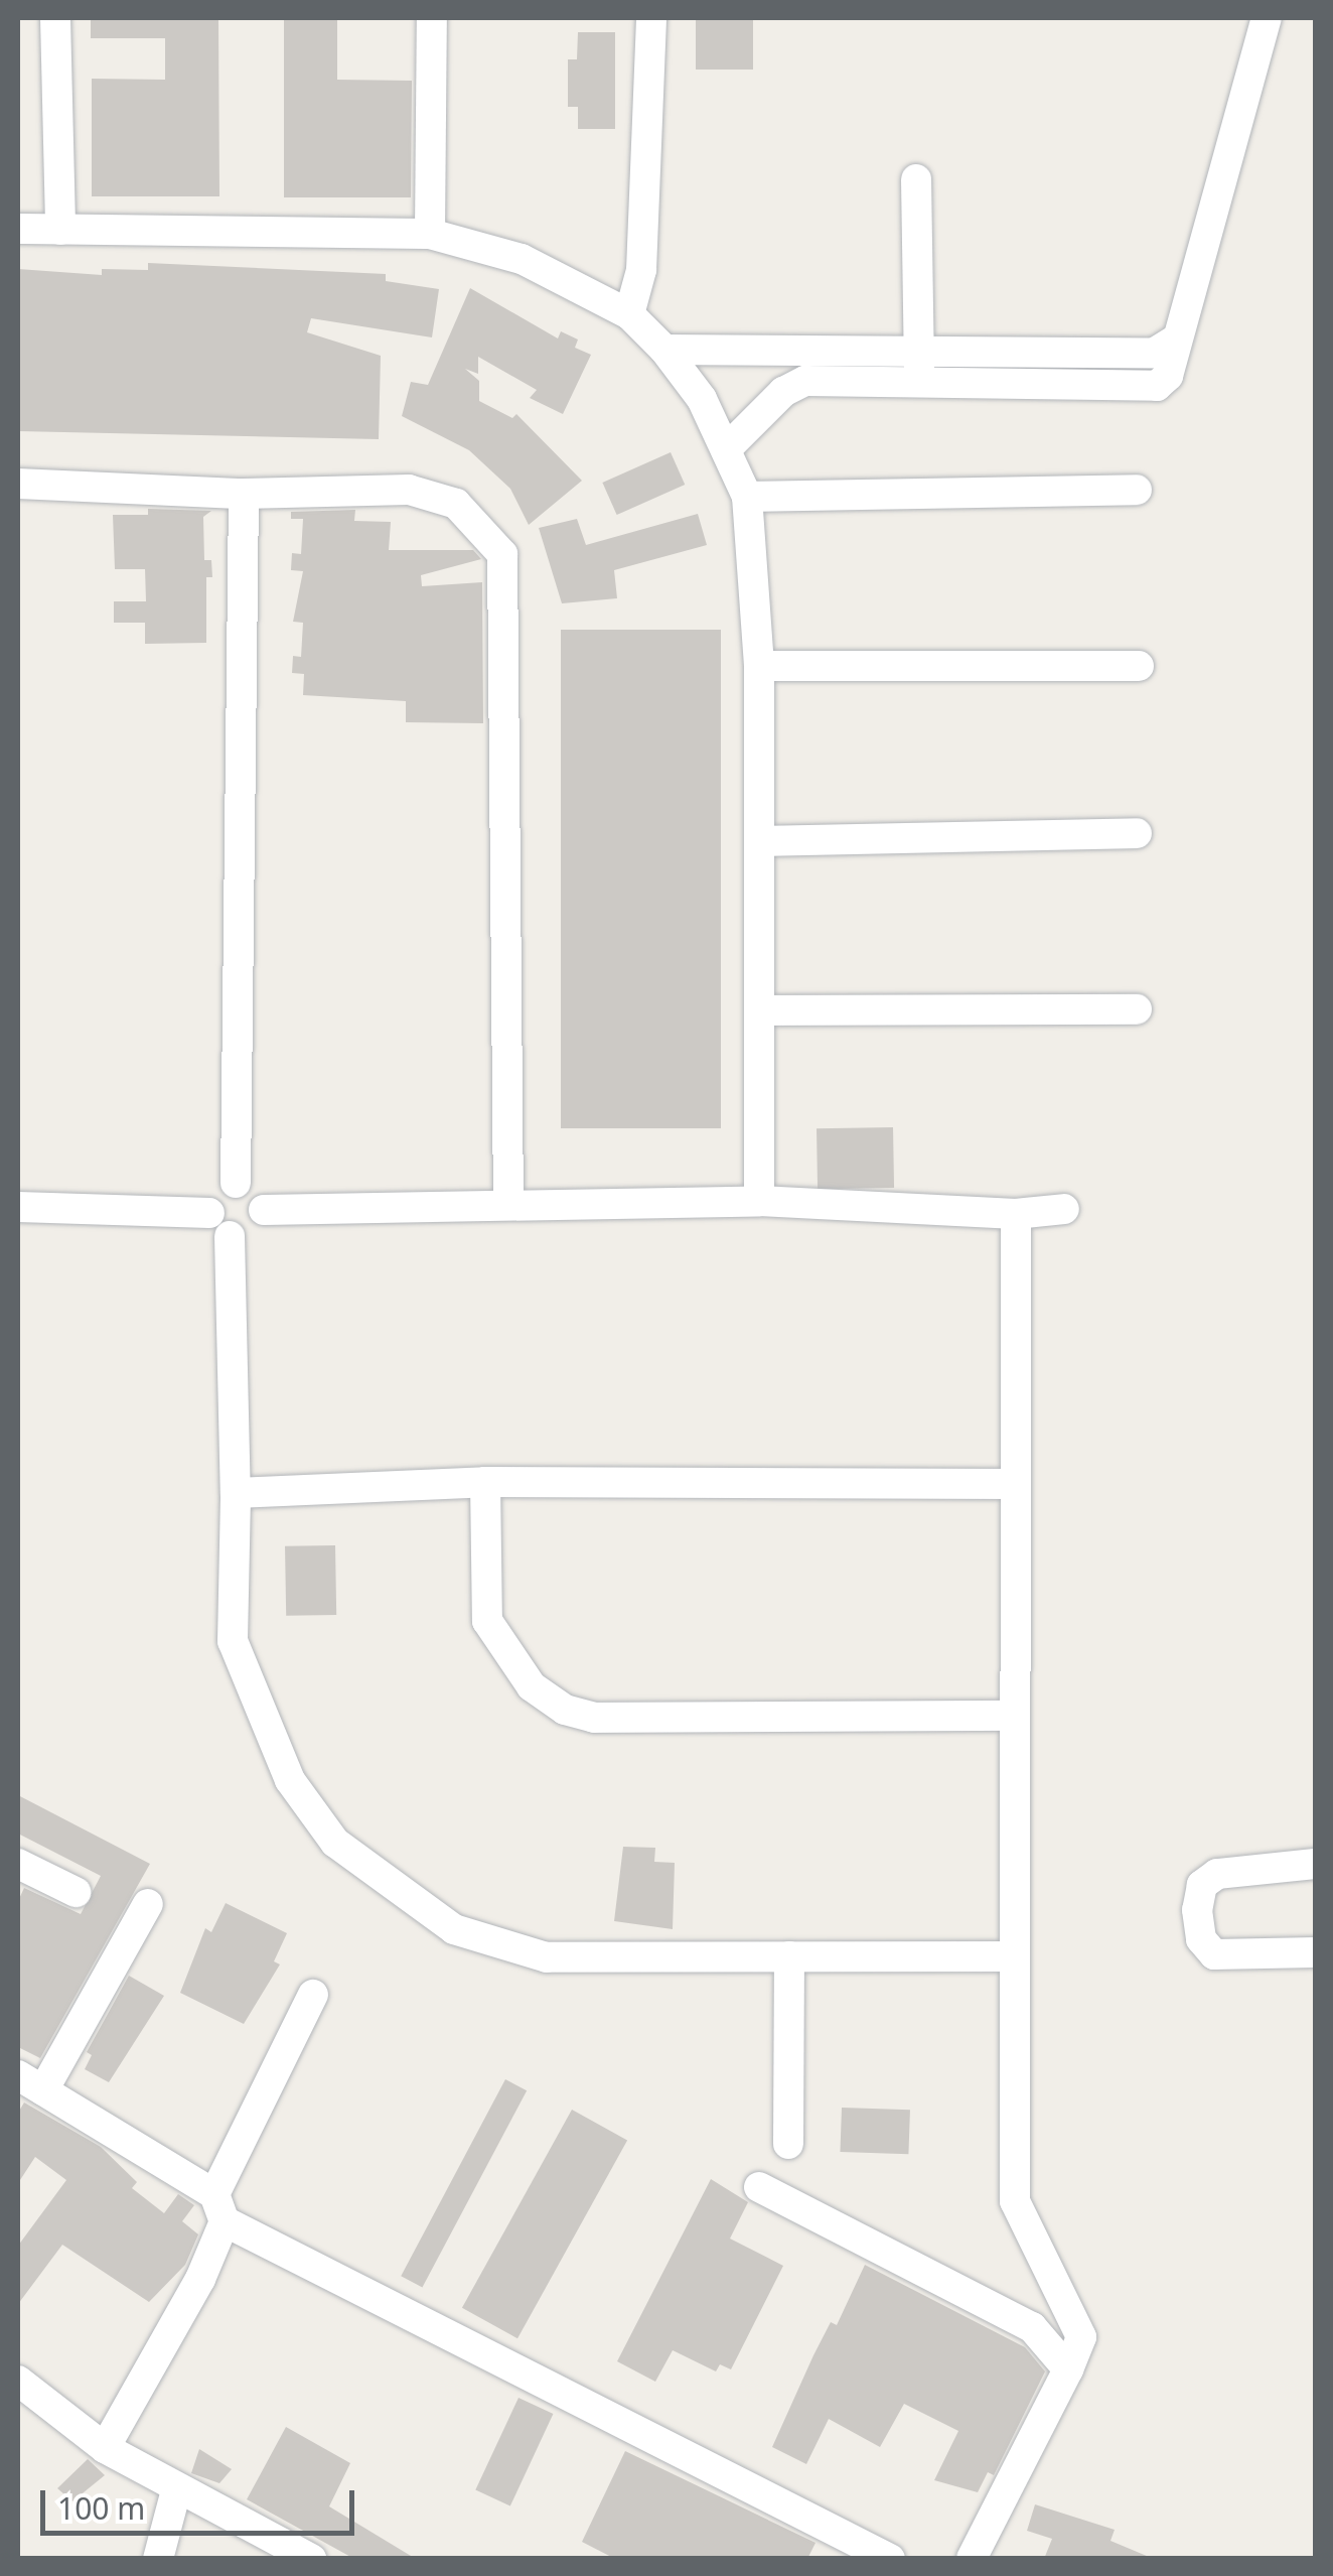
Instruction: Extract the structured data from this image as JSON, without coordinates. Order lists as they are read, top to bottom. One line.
{"scale_bar":"100 m"}
